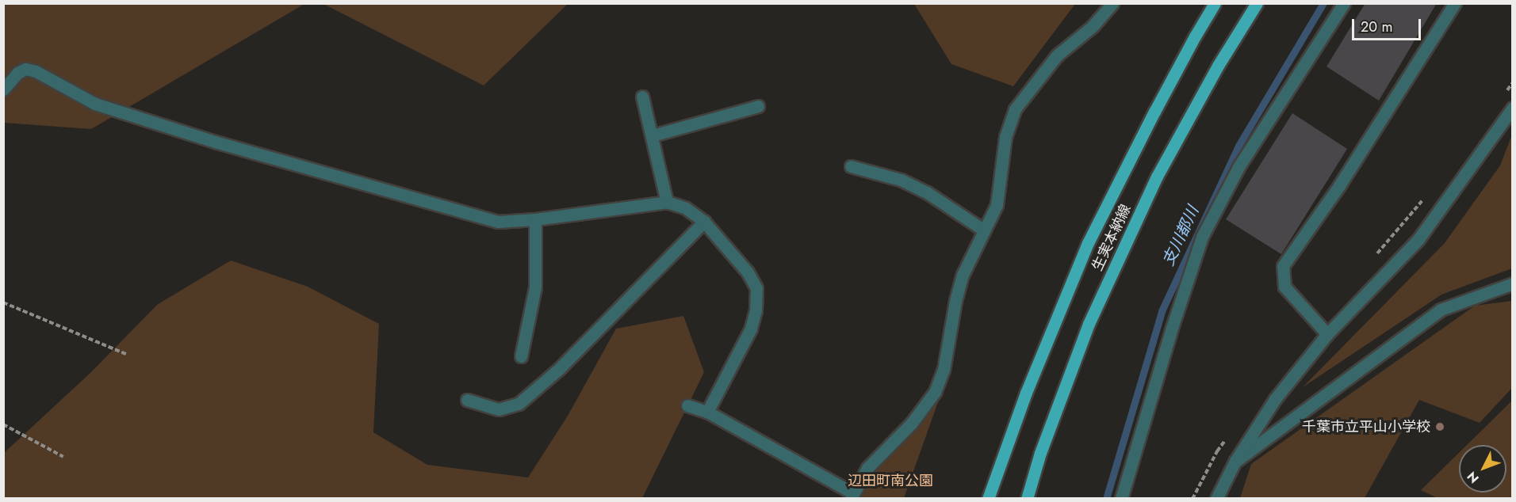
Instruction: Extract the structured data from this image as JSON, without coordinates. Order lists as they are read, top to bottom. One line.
{"streets":{"main road":["生実本納線"]},"water":["支川都川"],"parks":["辺田町南公園"],"places":["千葉市立平山小学校"],"scale_bar":"20 m","north":"bottom left"}
